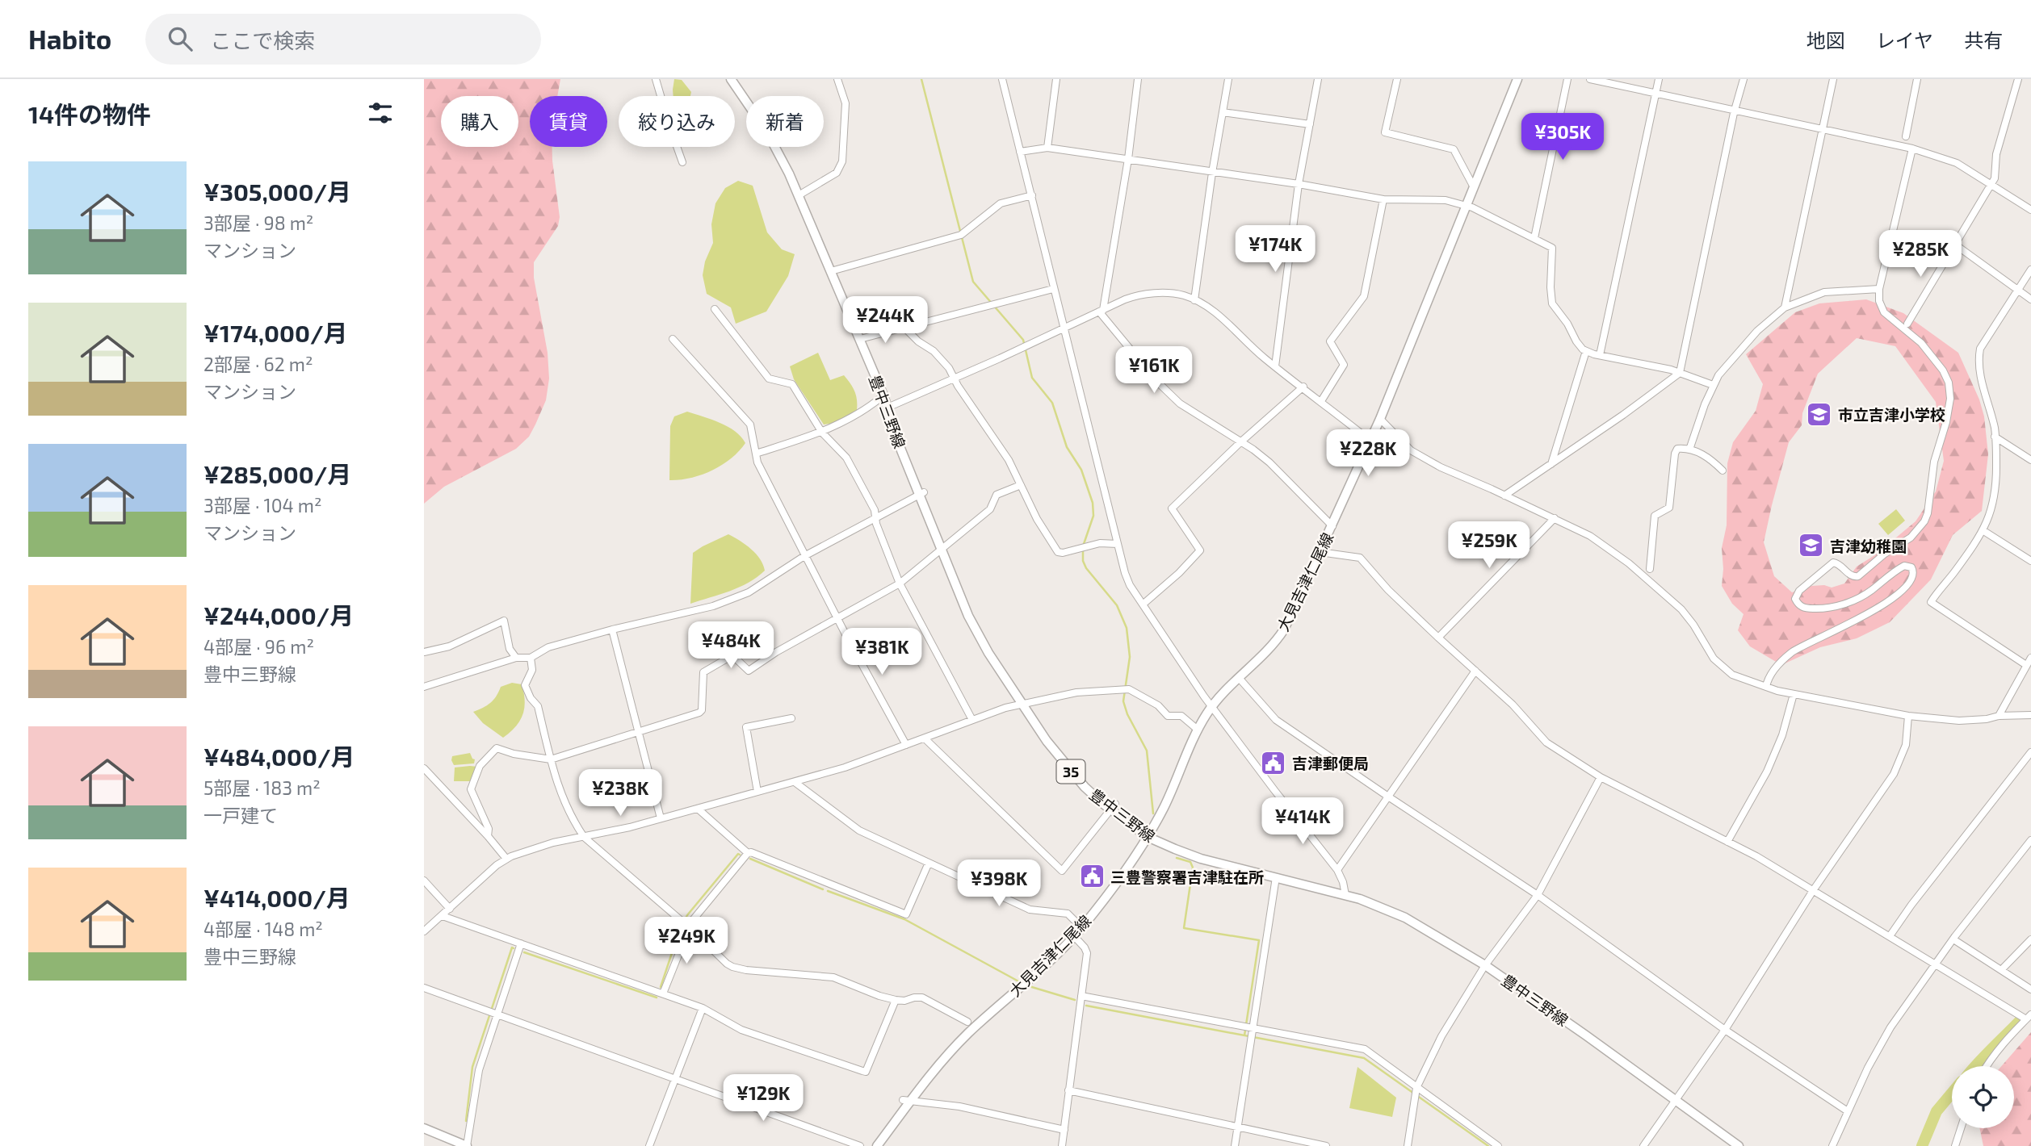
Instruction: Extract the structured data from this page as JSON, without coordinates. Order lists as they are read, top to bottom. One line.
{"streets":{"main road":["豊中三野線","大見吉津仁尾線","35"]},"crossings":[["豊中三野線","大見吉津仁尾線"]],"places":{"school or university":["市立吉津小学校","吉津幼稚園"],"public building":["吉津郵便局","三豊警察署吉津駐在所"]},"page":{"header":"Habito","search":"ここで検索","nav":["地図","レイヤ","共有"],"heading":"14件の物件","chip":["購入","賃貸","絞り込み","新着"],"price":["¥305K","¥174K","¥285K","¥244K","¥161K","¥228K","¥259K","¥484K","¥381K","¥238K","¥414K","¥398K","¥249K","¥129K"],"list":[{"name":"¥305,000/月","note":"3部屋 · 98 m² · マンション"},{"name":"¥174,000/月","note":"2部屋 · 62 m² · マンション"},{"name":"¥285,000/月","note":"3部屋 · 104 m² · マンション"},{"name":"¥244,000/月","note":"4部屋 · 96 m² · 豊中三野線"},{"name":"¥484,000/月","note":"5部屋 · 183 m² · 一戸建て"},{"name":"¥414,000/月","note":"4部屋 · 148 m² · 豊中三野線"}]}}
